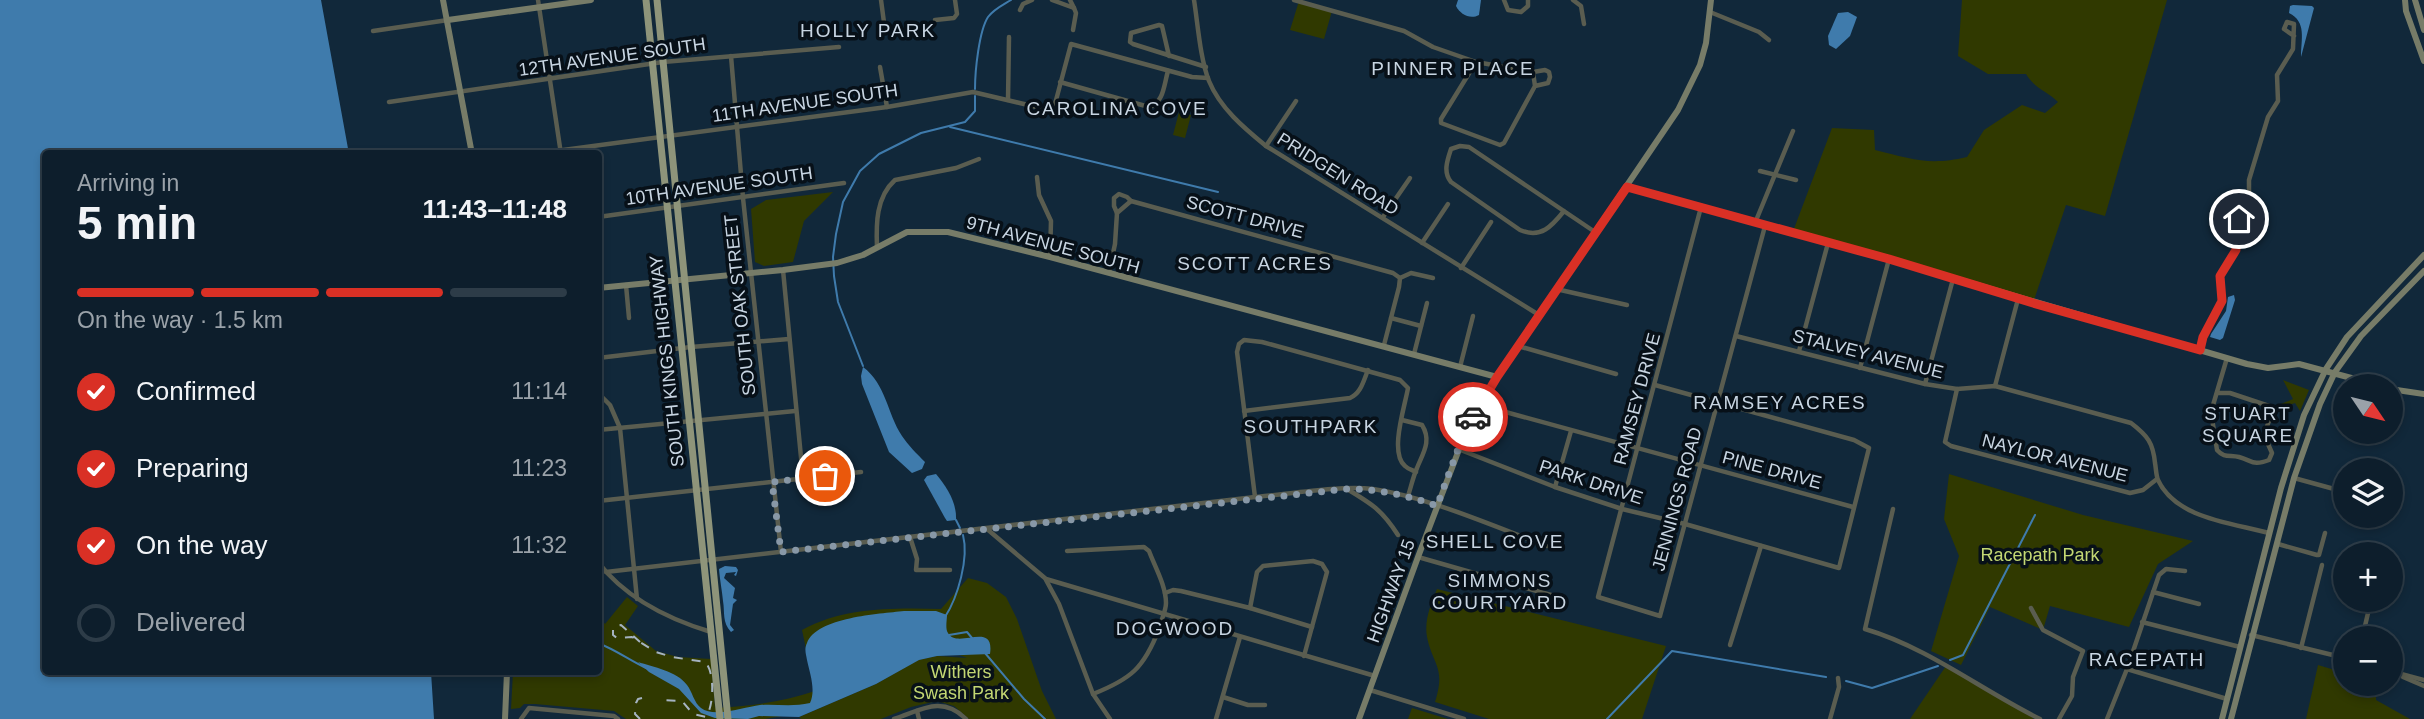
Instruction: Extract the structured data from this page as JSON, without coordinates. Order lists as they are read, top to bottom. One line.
{"streets":{"main road":["9TH AVENUE SOUTH","SOUTH KINGS HIGHWAY","HIGHWAY 15"],"street":["12TH AVENUE SOUTH","11TH AVENUE SOUTH","PRIDGEN ROAD","10TH AVENUE SOUTH","SCOTT DRIVE","SOUTH OAK STREET","STALVEY AVENUE","RAMSEY DRIVE","NAYLOR AVENUE","PINE DRIVE","PARK DRIVE","JENNINGS ROAD"]},"crossings":[["12TH AVENUE SOUTH","SOUTH OAK STREET"],["12TH AVENUE SOUTH","SOUTH KINGS HIGHWAY"],["11TH AVENUE SOUTH","SOUTH OAK STREET"],["11TH AVENUE SOUTH","SOUTH KINGS HIGHWAY"],["PRIDGEN ROAD","HIGHWAY 15"],["10TH AVENUE SOUTH","SOUTH OAK STREET"],["10TH AVENUE SOUTH","SOUTH KINGS HIGHWAY"],["9TH AVENUE SOUTH","SOUTH OAK STREET"],["9TH AVENUE SOUTH","SOUTH KINGS HIGHWAY"],["9TH AVENUE SOUTH","HIGHWAY 15"],["STALVEY AVENUE","NAYLOR AVENUE"],["STALVEY AVENUE","JENNINGS ROAD"],["RAMSEY DRIVE","PINE DRIVE"],["RAMSEY DRIVE","PARK DRIVE"],["RAMSEY DRIVE","JENNINGS ROAD"],["PINE DRIVE","PARK DRIVE"],["PINE DRIVE","JENNINGS ROAD"],["PINE DRIVE","HIGHWAY 15"],["PARK DRIVE","JENNINGS ROAD"],["PARK DRIVE","HIGHWAY 15"]],"districts":["HOLLY PARK","PINNER PLACE","CAROLINA COVE","SCOTT ACRES","RAMSEY ACRES","STUART SQUARE","SOUTHPARK","SHELL COVE","SIMMONS COURTYARD","DOGWOOD","RACEPATH"],"parks":["Racepath Park","Withers Swash Park"],"north":"bottom right","page":{"heading":["5 min","Arriving in","11:43–11:48"],"bar":"On the way · 1.5 km","list":[["Confirmed","11:14"],["Preparing","11:23"],["On the way","11:32"],"Delivered"],"map_buttons":["+","−"]}}
